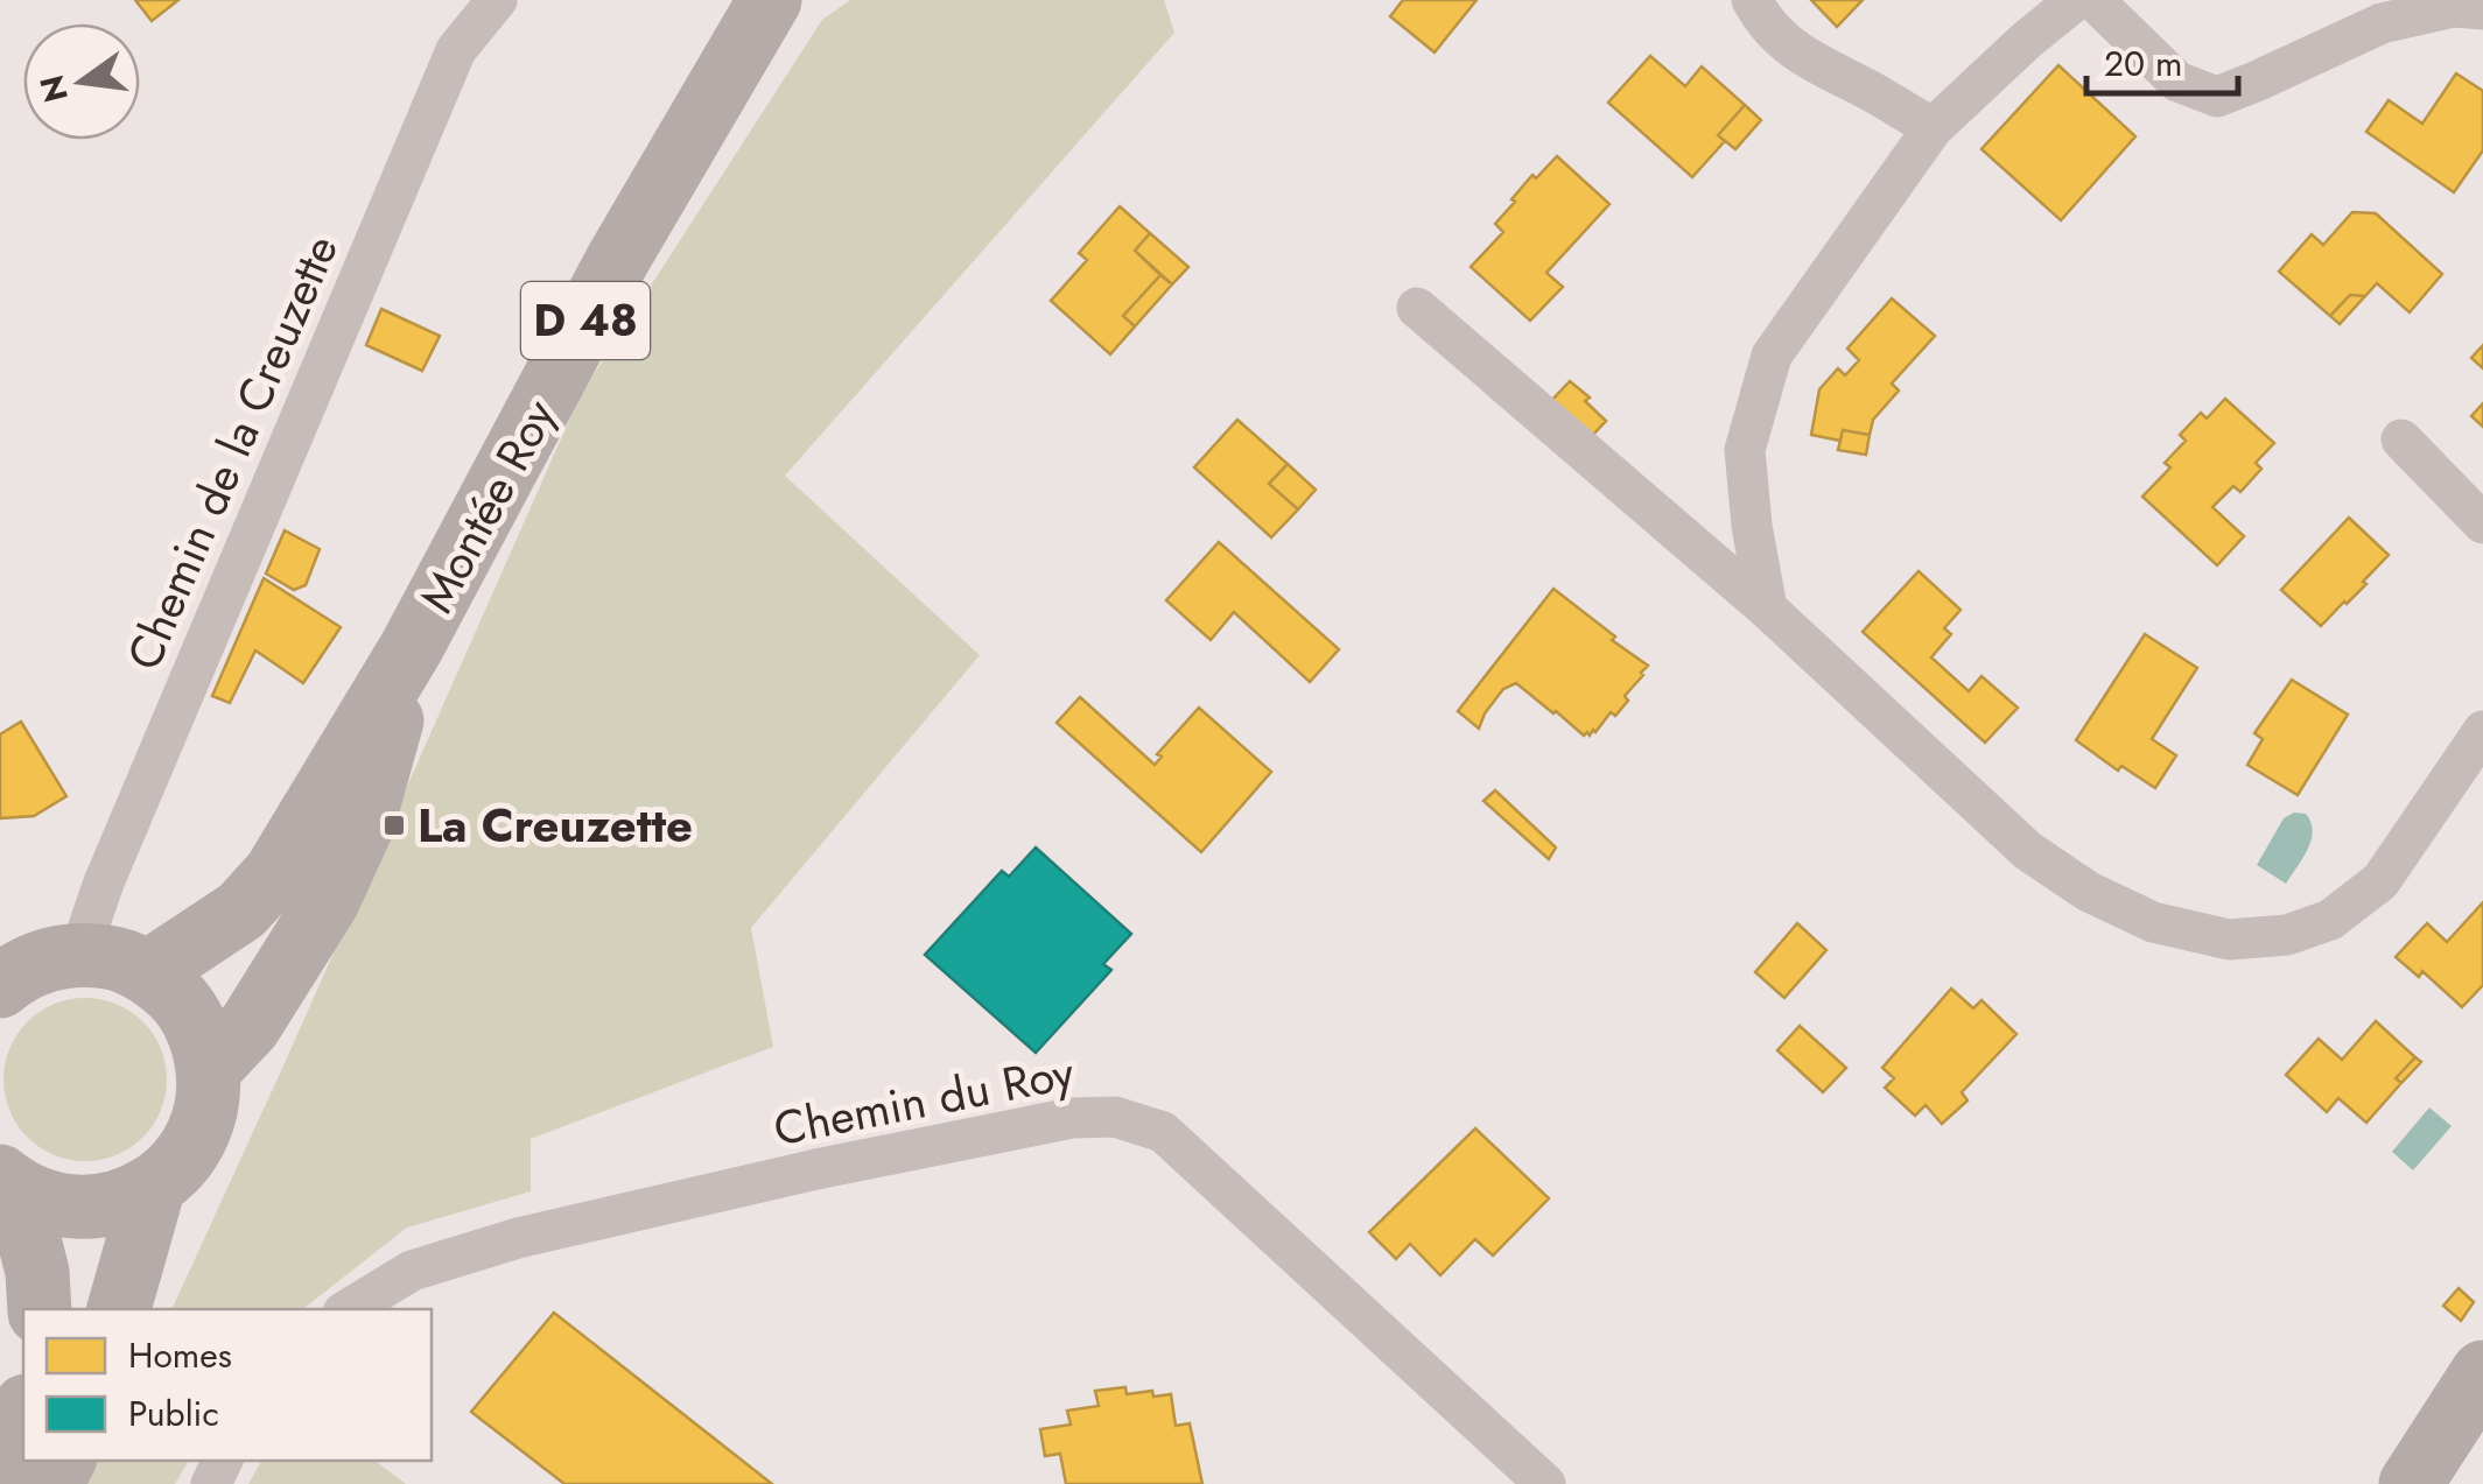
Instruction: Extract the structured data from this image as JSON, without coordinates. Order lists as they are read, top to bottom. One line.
{"streets":{"main road":["D 48","Montée Roy"],"street":["Chemin de la Creuzette","Chemin du Roy"]},"crossings":[["D 48","Montée Roy"]],"places":{"transit":["La Creuzette"]},"legend":["Homes","Public"],"scale_bar":"20 m","north":"left"}
